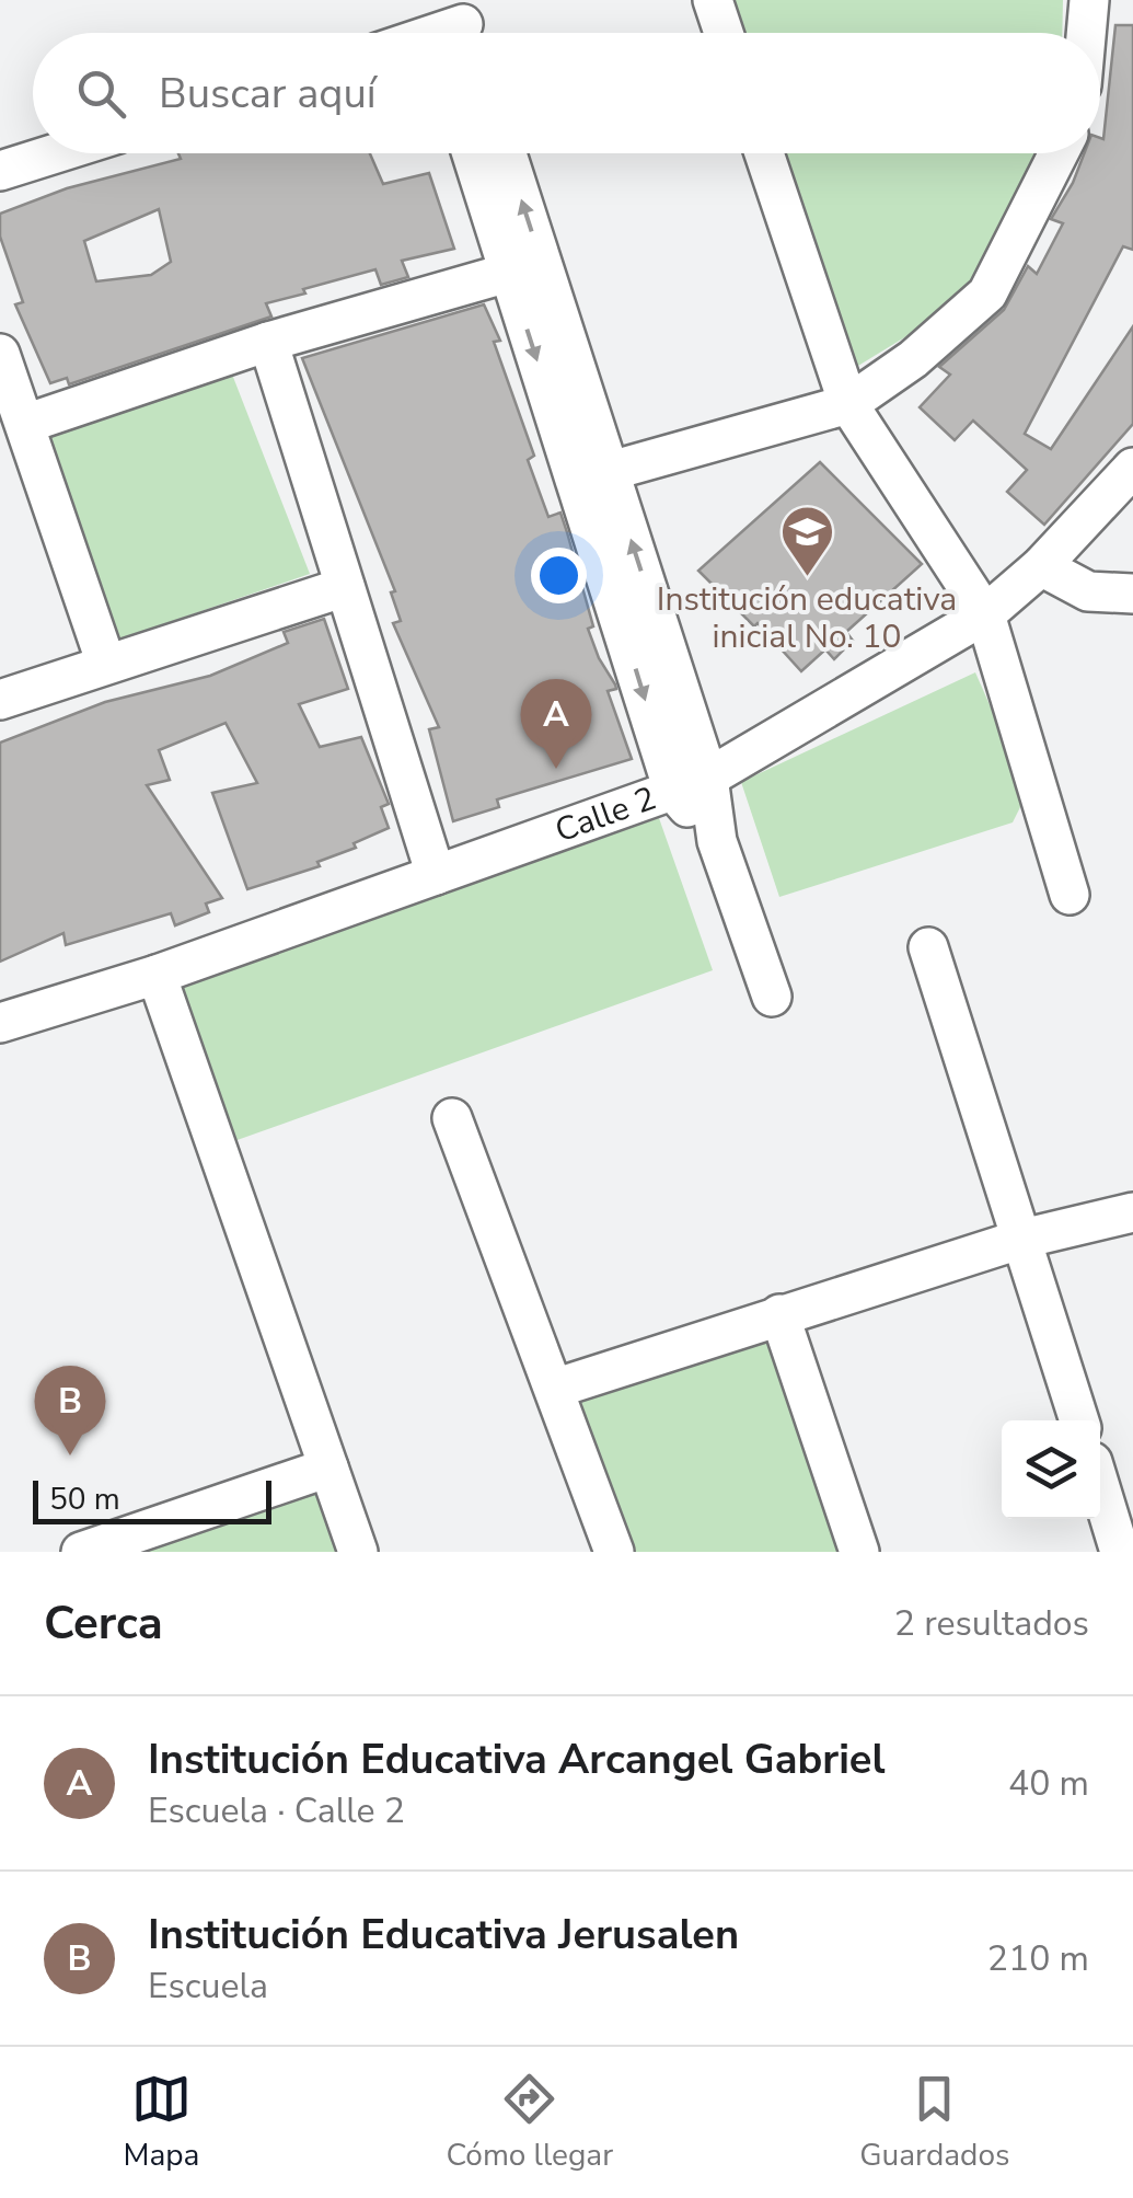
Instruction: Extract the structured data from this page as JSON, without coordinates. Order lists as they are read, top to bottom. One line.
{"streets":{"street":["Calle 2"]},"places":{"school or university":["Institución educativa inicial No. 10"]},"scale_bar":"50 m","page":{"search":"Buscar aquí","pins":["A","B"],"scale":"50 m","heading":["Cerca","2 resultados"],"list":[{"mark":"A","name":"Institución Educativa Arcangel Gabriel","note":"Escuela · Calle 2","value":"40 m"},{"mark":"B","name":"Institución Educativa Jerusalen","note":"Escuela","value":"210 m"}],"nav":["Mapa","Cómo llegar","Guardados"]}}
